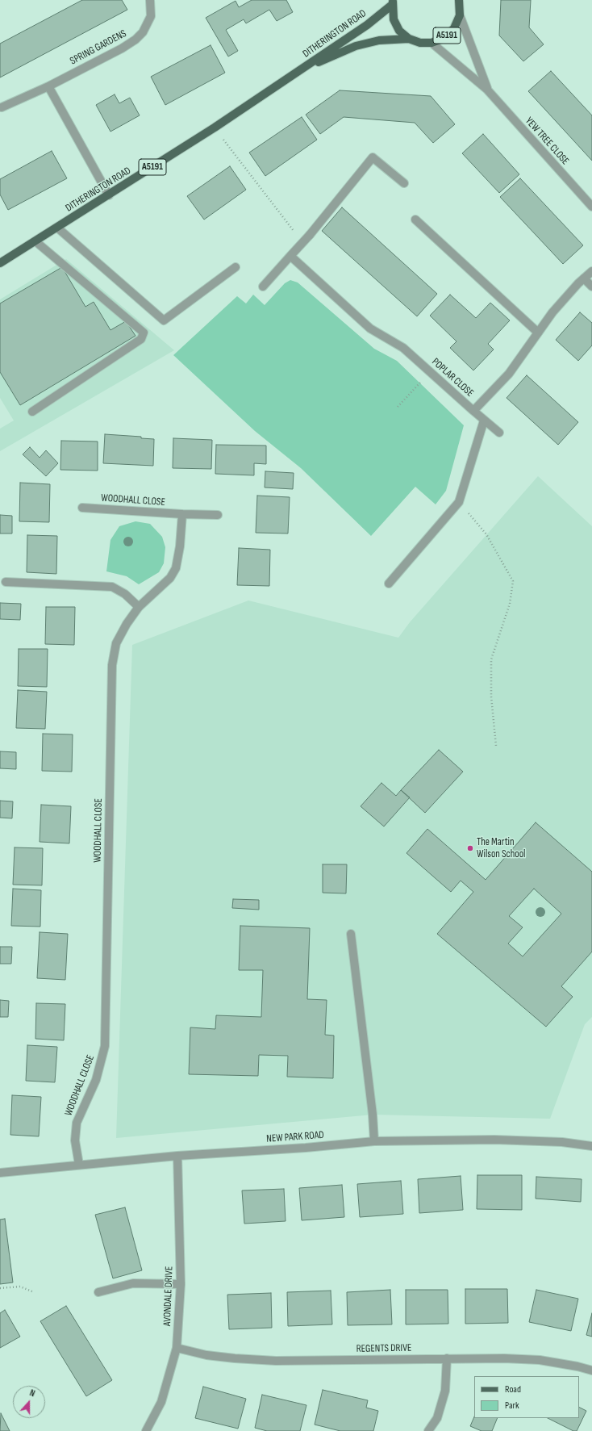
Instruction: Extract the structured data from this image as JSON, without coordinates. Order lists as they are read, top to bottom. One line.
{"streets":{"main road":["DITHERINGTON ROAD","A5191"],"street":["SPRING GARDENS","YEW TREE CLOSE","POPLAR CLOSE","WOODHALL CLOSE","NEW PARK ROAD","AVONDALE DRIVE","REGENTS DRIVE"]},"crossings":[["DITHERINGTON ROAD","YEW TREE CLOSE"],["WOODHALL CLOSE","NEW PARK ROAD"],["NEW PARK ROAD","AVONDALE DRIVE"],["AVONDALE DRIVE","REGENTS DRIVE"]],"places":["The Martin Wilson School"],"legend":["Road","Park"],"north":"top"}
